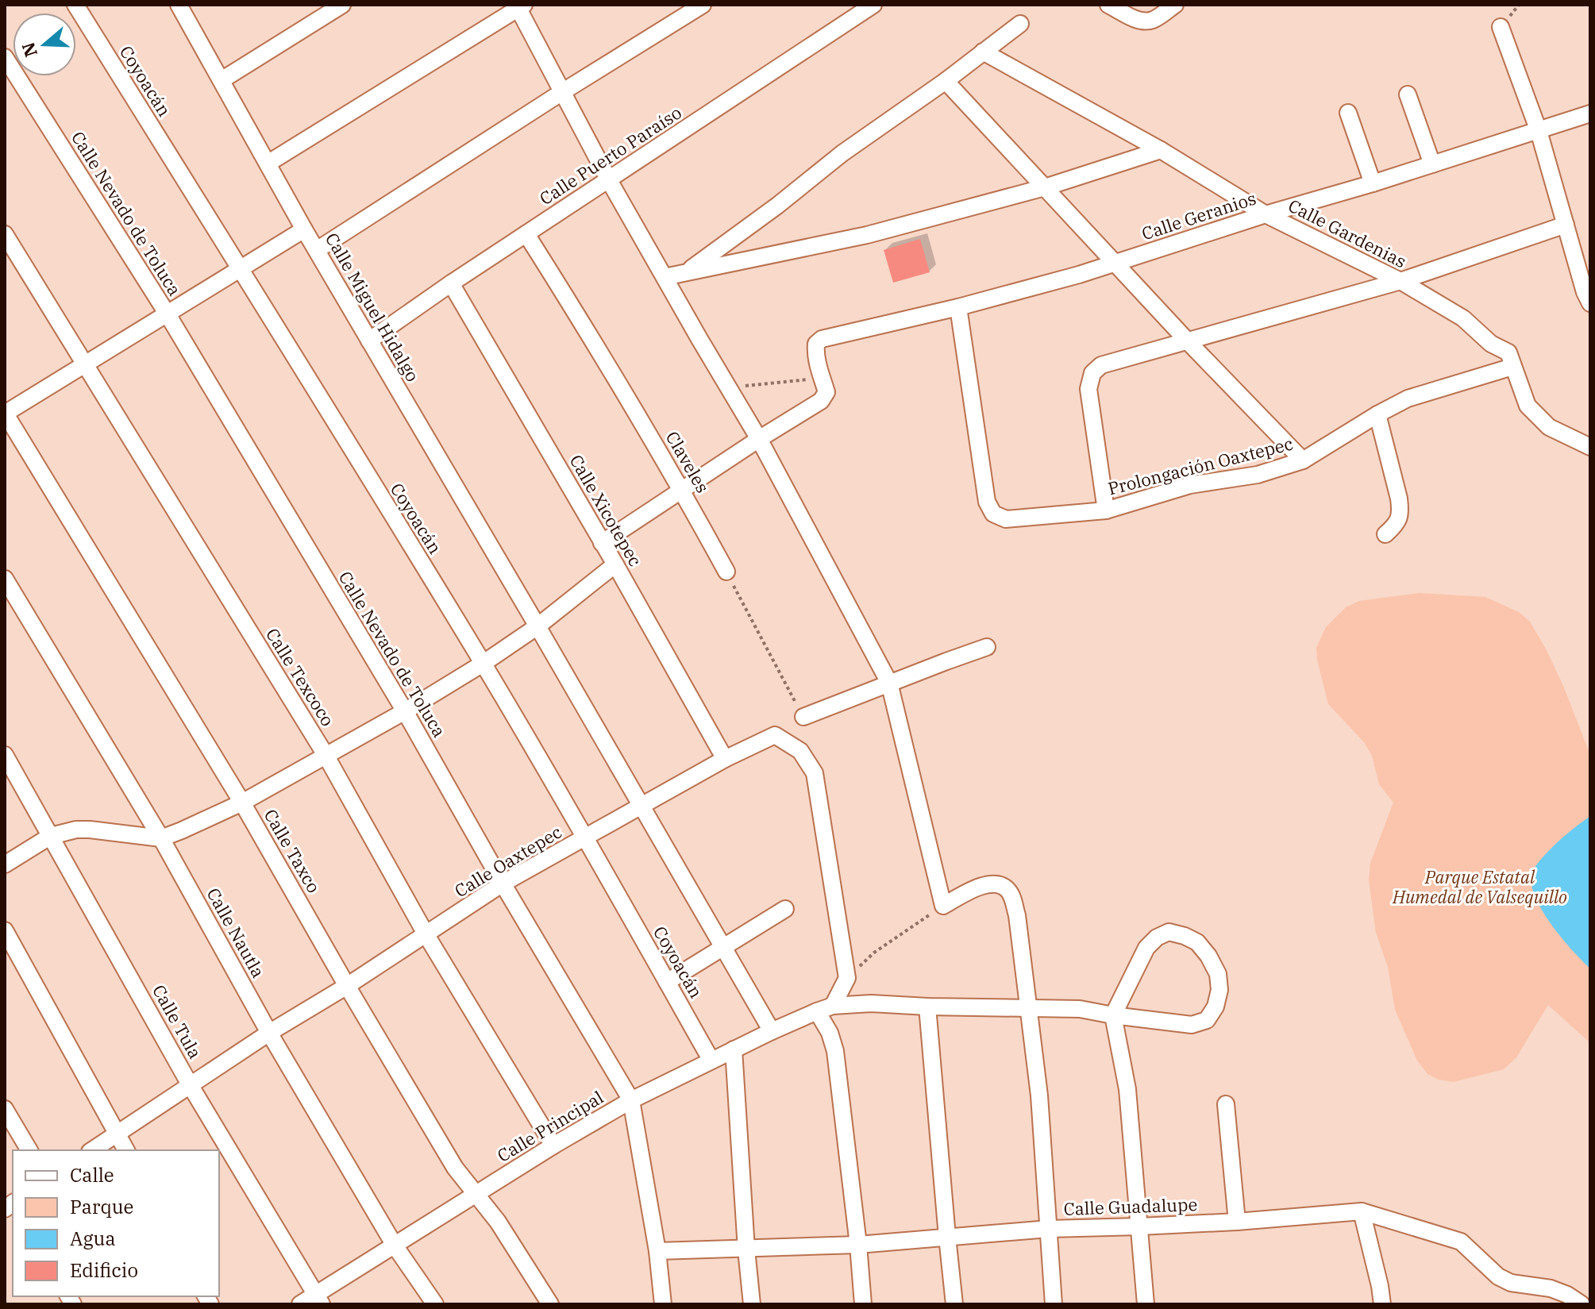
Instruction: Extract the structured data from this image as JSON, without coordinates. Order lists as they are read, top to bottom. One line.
{"streets":{"street":["Coyoacán","Calle Puerto Paraíso","Calle Nevado de Toluca","Calle Geranios","Calle Gardenias","Calle Miguel Hidalgo","Claveles","Prolongación Oaxtepec","Calle Xicotepec","Calle Texcoco","Calle Taxco","Calle Oaxtepec","Calle Nautla","Calle Tula","Calle Principal","Calle Guadalupe"]},"crossings":[["Coyoacán","Calle Oaxtepec"],["Coyoacán","Calle Principal"],["Calle Puerto Paraíso","Calle Miguel Hidalgo"],["Calle Puerto Paraíso","Claveles"],["Calle Puerto Paraíso","Calle Xicotepec"],["Calle Nevado de Toluca","Calle Oaxtepec"],["Calle Nevado de Toluca","Calle Principal"],["Calle Nevado de Toluca","Calle Guadalupe"],["Calle Geranios","Calle Gardenias"],["Calle Geranios","Prolongación Oaxtepec"],["Calle Gardenias","Prolongación Oaxtepec"],["Calle Miguel Hidalgo","Calle Oaxtepec"],["Calle Xicotepec","Calle Oaxtepec"],["Calle Texcoco","Calle Oaxtepec"],["Calle Texcoco","Calle Principal"],["Calle Taxco","Calle Oaxtepec"],["Calle Taxco","Calle Principal"],["Calle Oaxtepec","Calle Nautla"],["Calle Oaxtepec","Calle Tula"],["Calle Nautla","Calle Principal"],["Calle Tula","Calle Principal"]],"parks":["Parque Estatal Humedal de Valsequillo"],"legend":["Calle","Parque","Agua","Edificio"],"north":"left"}
